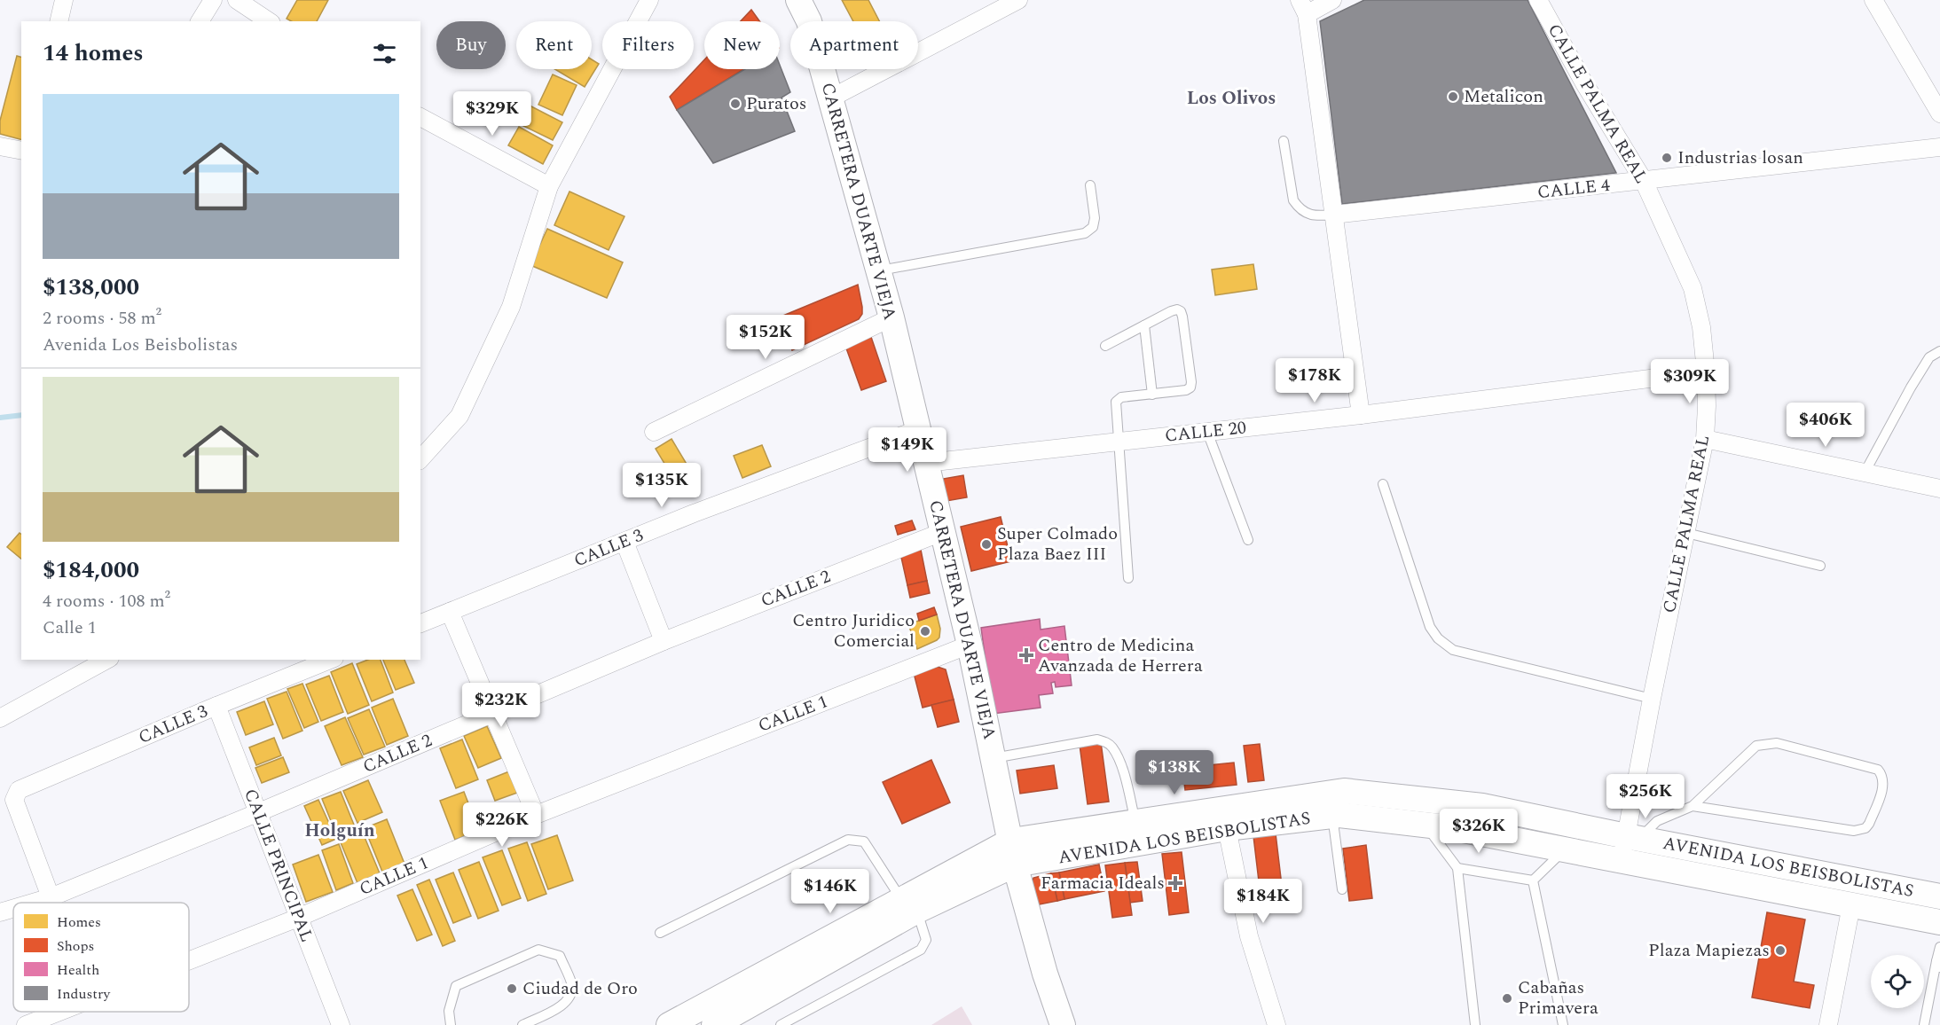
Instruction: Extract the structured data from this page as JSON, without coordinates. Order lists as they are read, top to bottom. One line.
{"streets":{"main road":["CARRETERA DUARTE VIEJA","AVENIDA LOS BEISBOLISTAS"],"street":["CALLE PALMA REAL","CALLE 4","CALLE 20","CALLE 3","CALLE 2","CALLE 1","CALLE PRINCIPAL"]},"crossings":[["CALLE PALMA REAL","CALLE 4"],["CALLE PALMA REAL","CALLE 20"],["CALLE PALMA REAL","AVENIDA LOS BEISBOLISTAS"],["CARRETERA DUARTE VIEJA","CALLE 20"],["CARRETERA DUARTE VIEJA","CALLE 3"],["CARRETERA DUARTE VIEJA","CALLE 2"],["CARRETERA DUARTE VIEJA","CALLE 1"],["CARRETERA DUARTE VIEJA","AVENIDA LOS BEISBOLISTAS"],["CALLE 3","CALLE 2"],["CALLE 3","CALLE PRINCIPAL"],["CALLE 2","CALLE PRINCIPAL"],["CALLE 1","CALLE PRINCIPAL"]],"districts":["Los Olivos","Holguín"],"places":{"other":["Metalicon","Puratos","Industrias losan","Super Colmado Plaza Baez III","Centro Juridico Comercial","Plaza Mapiezas","Ciudad de Oro","Cabañas Primavera"],"health":["Centro de Medicina Avanzada de Herrera","Farmacia Ideals"]},"legend":["Homes","Shops","Health","Industry"],"page":{"chip":["Buy","Rent","Filters","New","Apartment"],"heading":"14 homes","list":[{"name":"$138,000","note":"2 rooms · 58 m² · Avenida Los Beisbolistas"},{"name":"$184,000","note":"4 rooms · 108 m² · Calle 1"}],"price":["$329K","$152K","$178K","$309K","$406K","$149K","$135K","$232K","$138K","$256K","$226K","$326K","$146K","$184K"]}}
